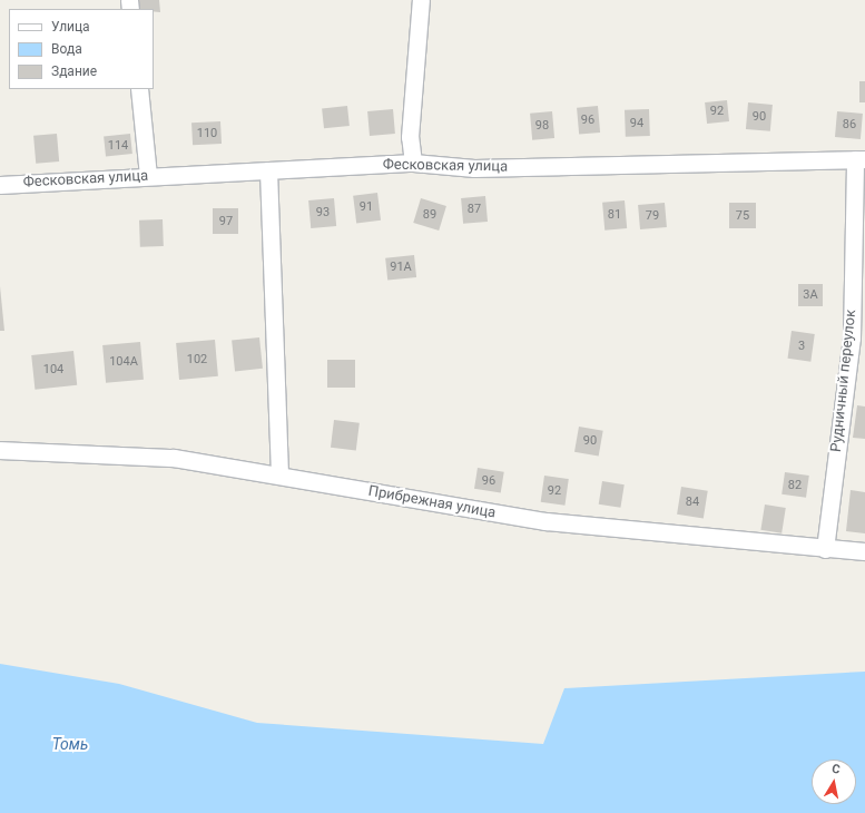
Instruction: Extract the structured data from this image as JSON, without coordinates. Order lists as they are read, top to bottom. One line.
{"streets":{"street":["Фесковская улица","Рудничный переулок","Прибрежная улица"]},"crossings":[["Фесковская улица","Рудничный переулок"],["Рудничный переулок","Прибрежная улица"]],"water":["Томь"],"house_numbers":["92","90","96","94","86","98","110","114","91","87","93","89","81","79","75","97","91А","3А","3","102","104А","104","90","96","82","92","84"],"legend":["Улица","Вода","Здание"],"north":"top"}
